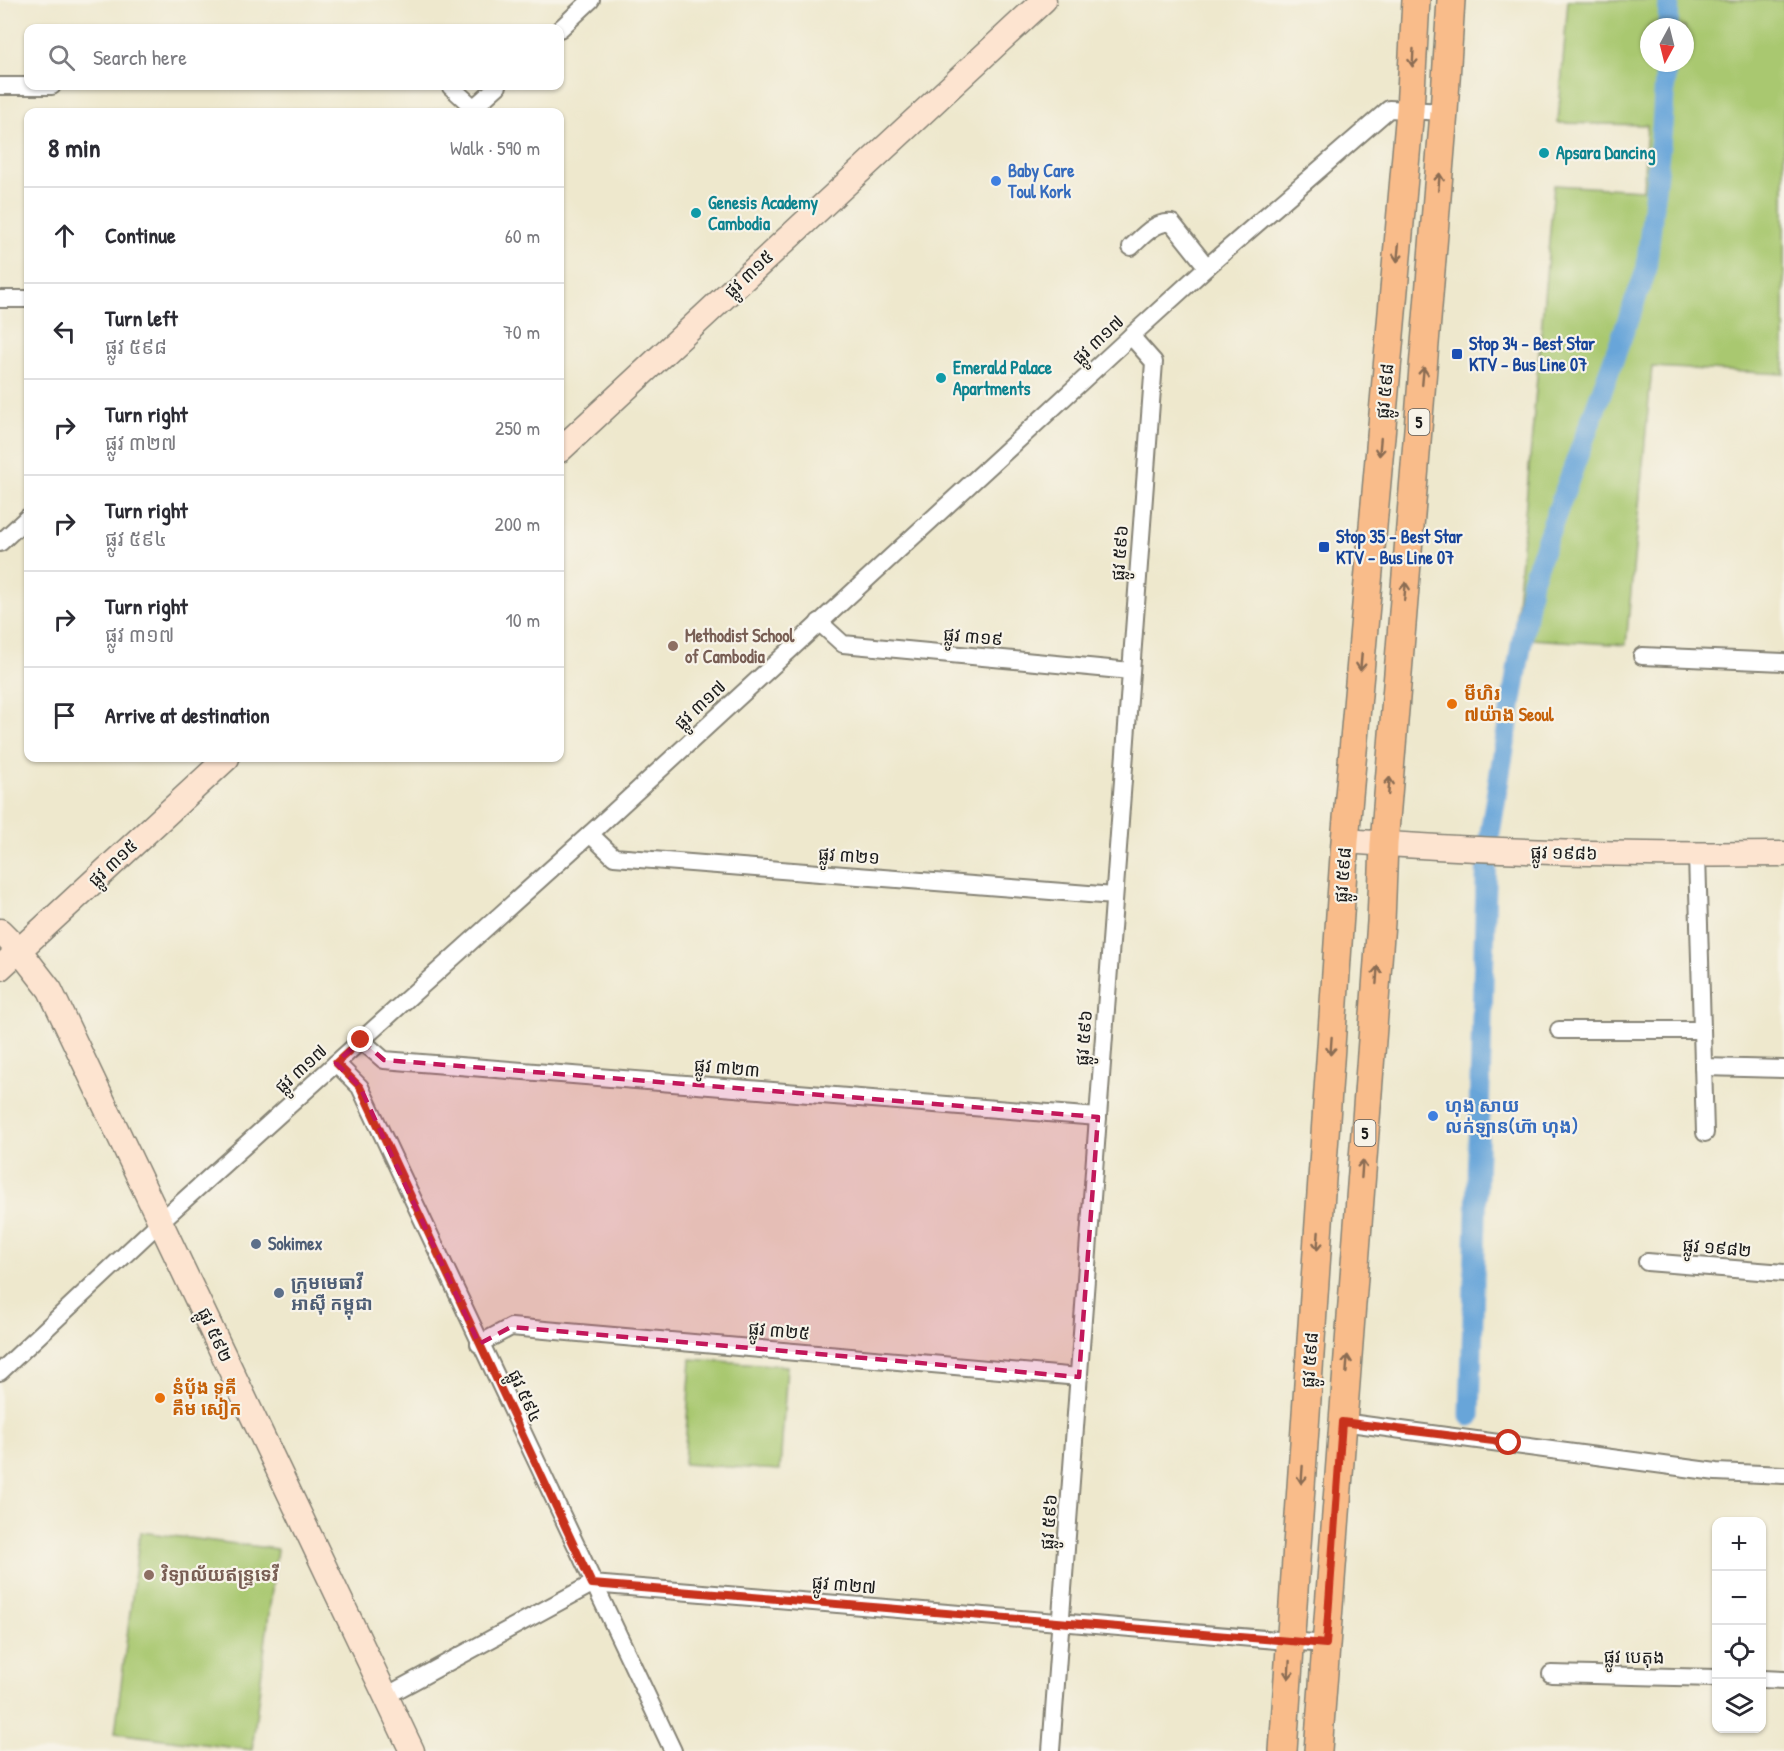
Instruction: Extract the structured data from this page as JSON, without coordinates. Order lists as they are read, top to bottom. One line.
{"streets":{"main road":["ផ្លូវ ៥៩៨","5"],"street":["ផ្លូវ ៣១៥","ផ្លូវ ៣១៧","ផ្លូវ ៥៩៦","ផ្លូវ ៣១៩","ផ្លូវ ១៩៨៦","ផ្លូវ ៣២១","ផ្លូវ ៣២៣","ផ្លូវ ១៩៨២","ផ្លូវ ៣២៥","ផ្លូវ ៥៩២","ផ្លូវ ៥៩៤","ផ្លូវ ៣២៧","ផ្លូវ បេតុង"]},"crossings":[["ផ្លូវ ៣១៥","ផ្លូវ ៥៩២"],["ផ្លូវ ៣១៧","ផ្លូវ ៥៩៨"],["ផ្លូវ ៣១៧","ផ្លូវ ៥៩៦"],["ផ្លូវ ៣១៧","ផ្លូវ ៣១៩"],["ផ្លូវ ៣១៧","ផ្លូវ ៣២១"],["ផ្លូវ ៣១៧","ផ្លូវ ៣២៣"],["ផ្លូវ ៣១៧","ផ្លូវ ៥៩២"],["ផ្លូវ ៣១៧","ផ្លូវ ៥៩៤"],["ផ្លូវ ៥៩៨","ផ្លូវ ១៩៨៦"],["ផ្លូវ ៥៩៨","ផ្លូវ ៣២៧"],["ផ្លូវ ៥៩៦","ផ្លូវ ៣១៩"],["ផ្លូវ ៥៩៦","ផ្លូវ ៣២១"],["ផ្លូវ ៥៩៦","ផ្លូវ ៣២៣"],["ផ្លូវ ៥៩៦","ផ្លូវ ៣២៥"],["ផ្លូវ ៥៩៦","ផ្លូវ ៣២៧"],["ផ្លូវ ៣២៥","ផ្លូវ ៥៩៤"],["ផ្លូវ ៥៩៤","ផ្លូវ ៣២៧"]],"places":{"other":["Apsara Dancing","Baby Care Toul Kork","Genesis Academy Cambodia","Emerald Palace Apartments","Methodist School of Cambodia","មីហិរ ៧យ៉ាង Seoul","ហុង សាយ លក់ឡាន(ហ៊ា ហុង)","Sokimex","ក្រុមមេធាវី អាស៊ី កម្ពុជា","នំប៉័ង ទួគី គឹម សៀក","វិទ្យាល័យឥន្រ្ទទេវី"],"transit":["Stop 34 - Best Star KTV - Bus Line 07","Stop 35 - Best Star KTV - Bus Line 07"]},"north":"bottom","page":{"search":"Search here","heading":["8 min","Walk · 590 m"],"list":[["Continue","60 m"],["Turn left","ផ្លូវ ៥៩៨","70 m"],["Turn right","ផ្លូវ ៣២៧","250 m"],["Turn right","ផ្លូវ ៥៩៤","200 m"],["Turn right","ផ្លូវ ៣១៧","10 m"],"Arrive at destination"],"map_buttons":["+","−"]}}
